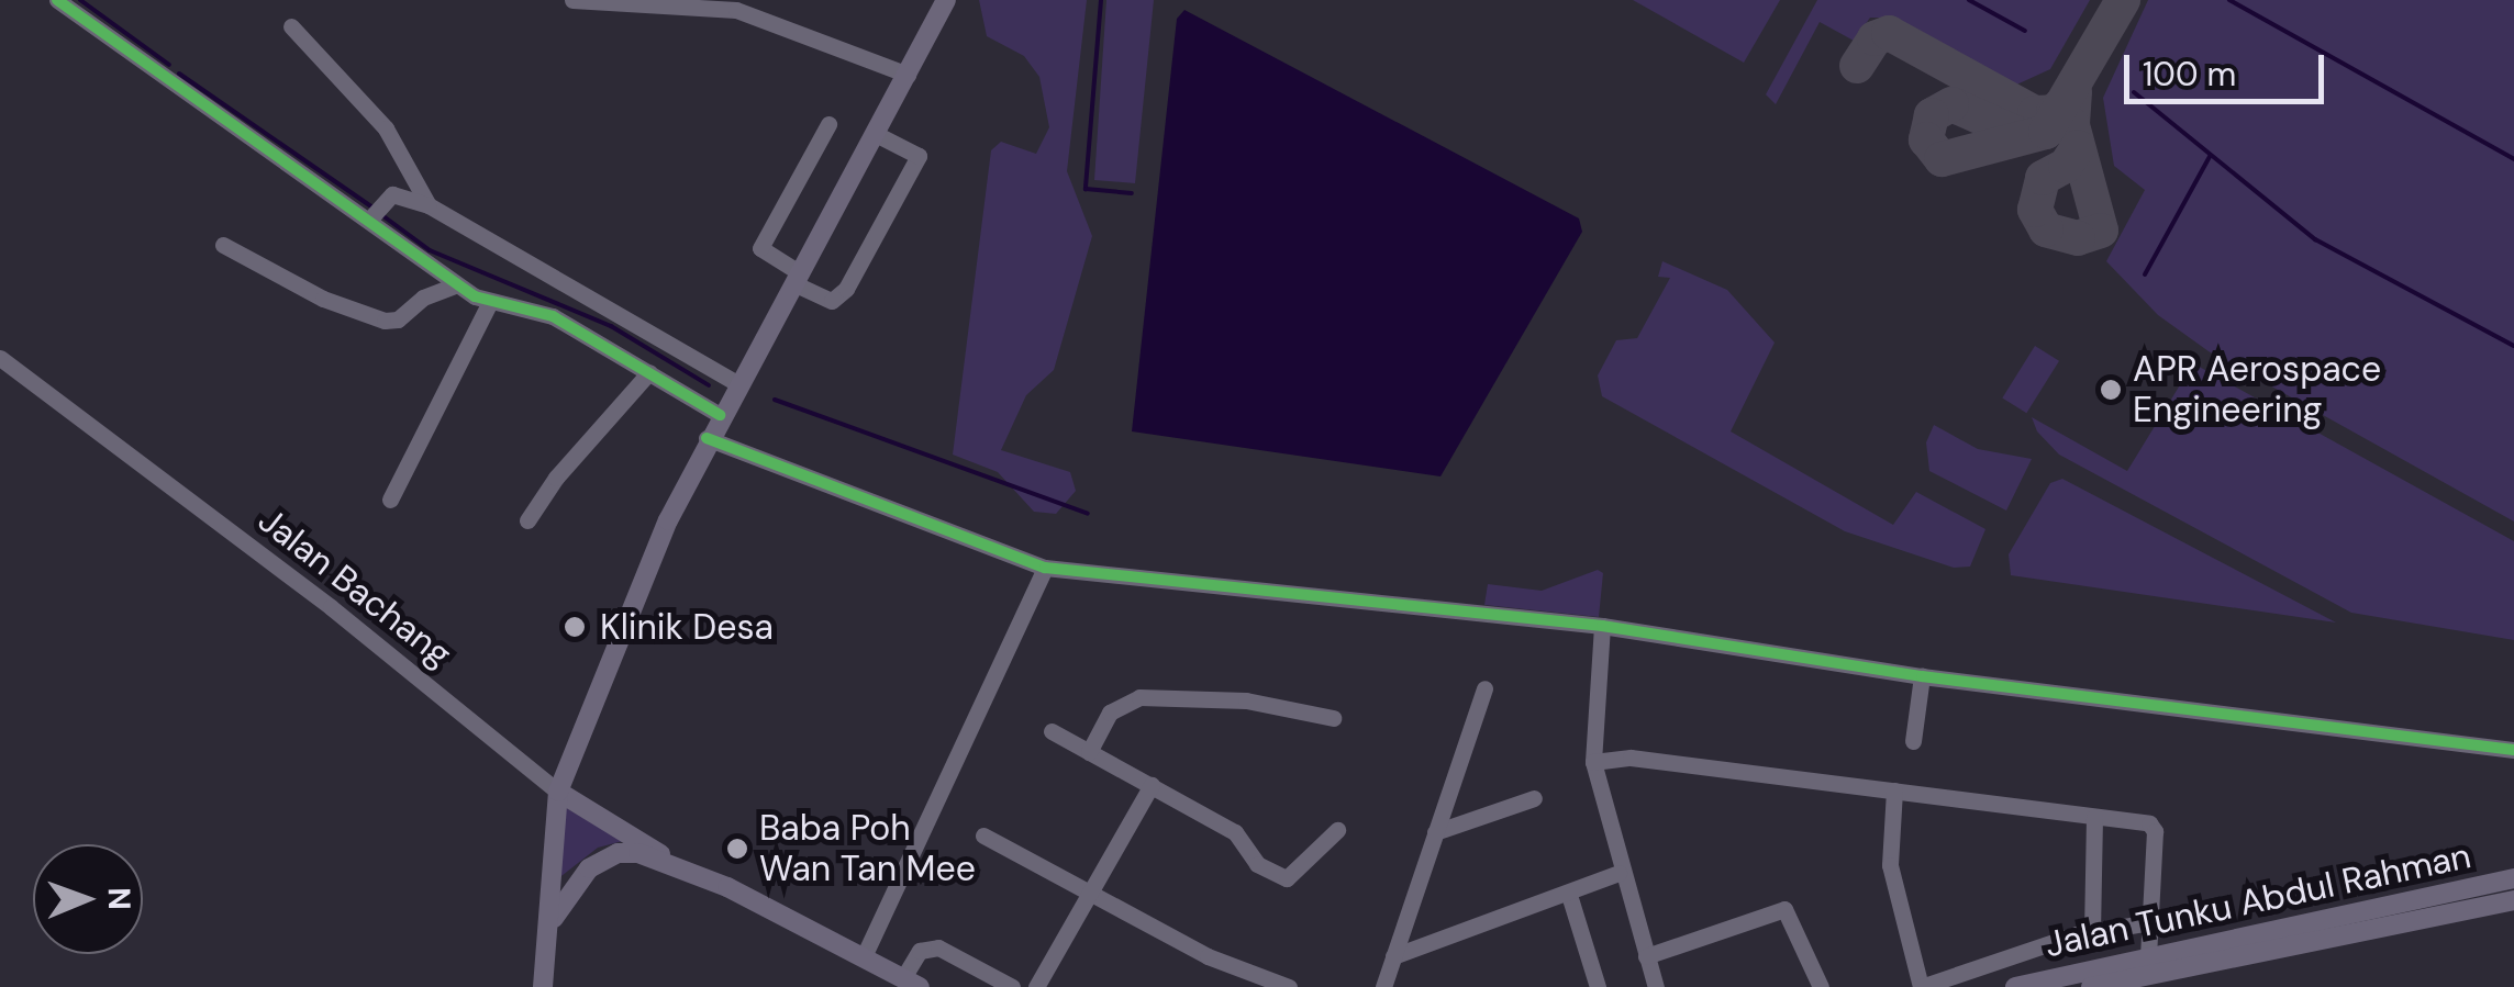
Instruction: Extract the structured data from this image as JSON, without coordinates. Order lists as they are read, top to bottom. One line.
{"streets":{"main road":["Jalan Bachang","Jalan Tunku Abdul Rahman"]},"places":["APR Aerospace Engineering","Klinik Desa","Baba Poh Wan Tan Mee"],"scale_bar":"100 m","north":"right"}
